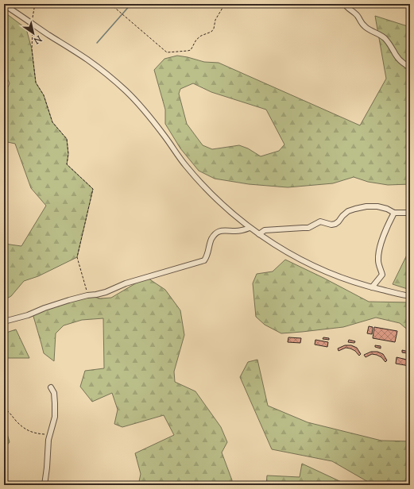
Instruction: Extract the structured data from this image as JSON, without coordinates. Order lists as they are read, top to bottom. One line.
{"north":"bottom right"}
